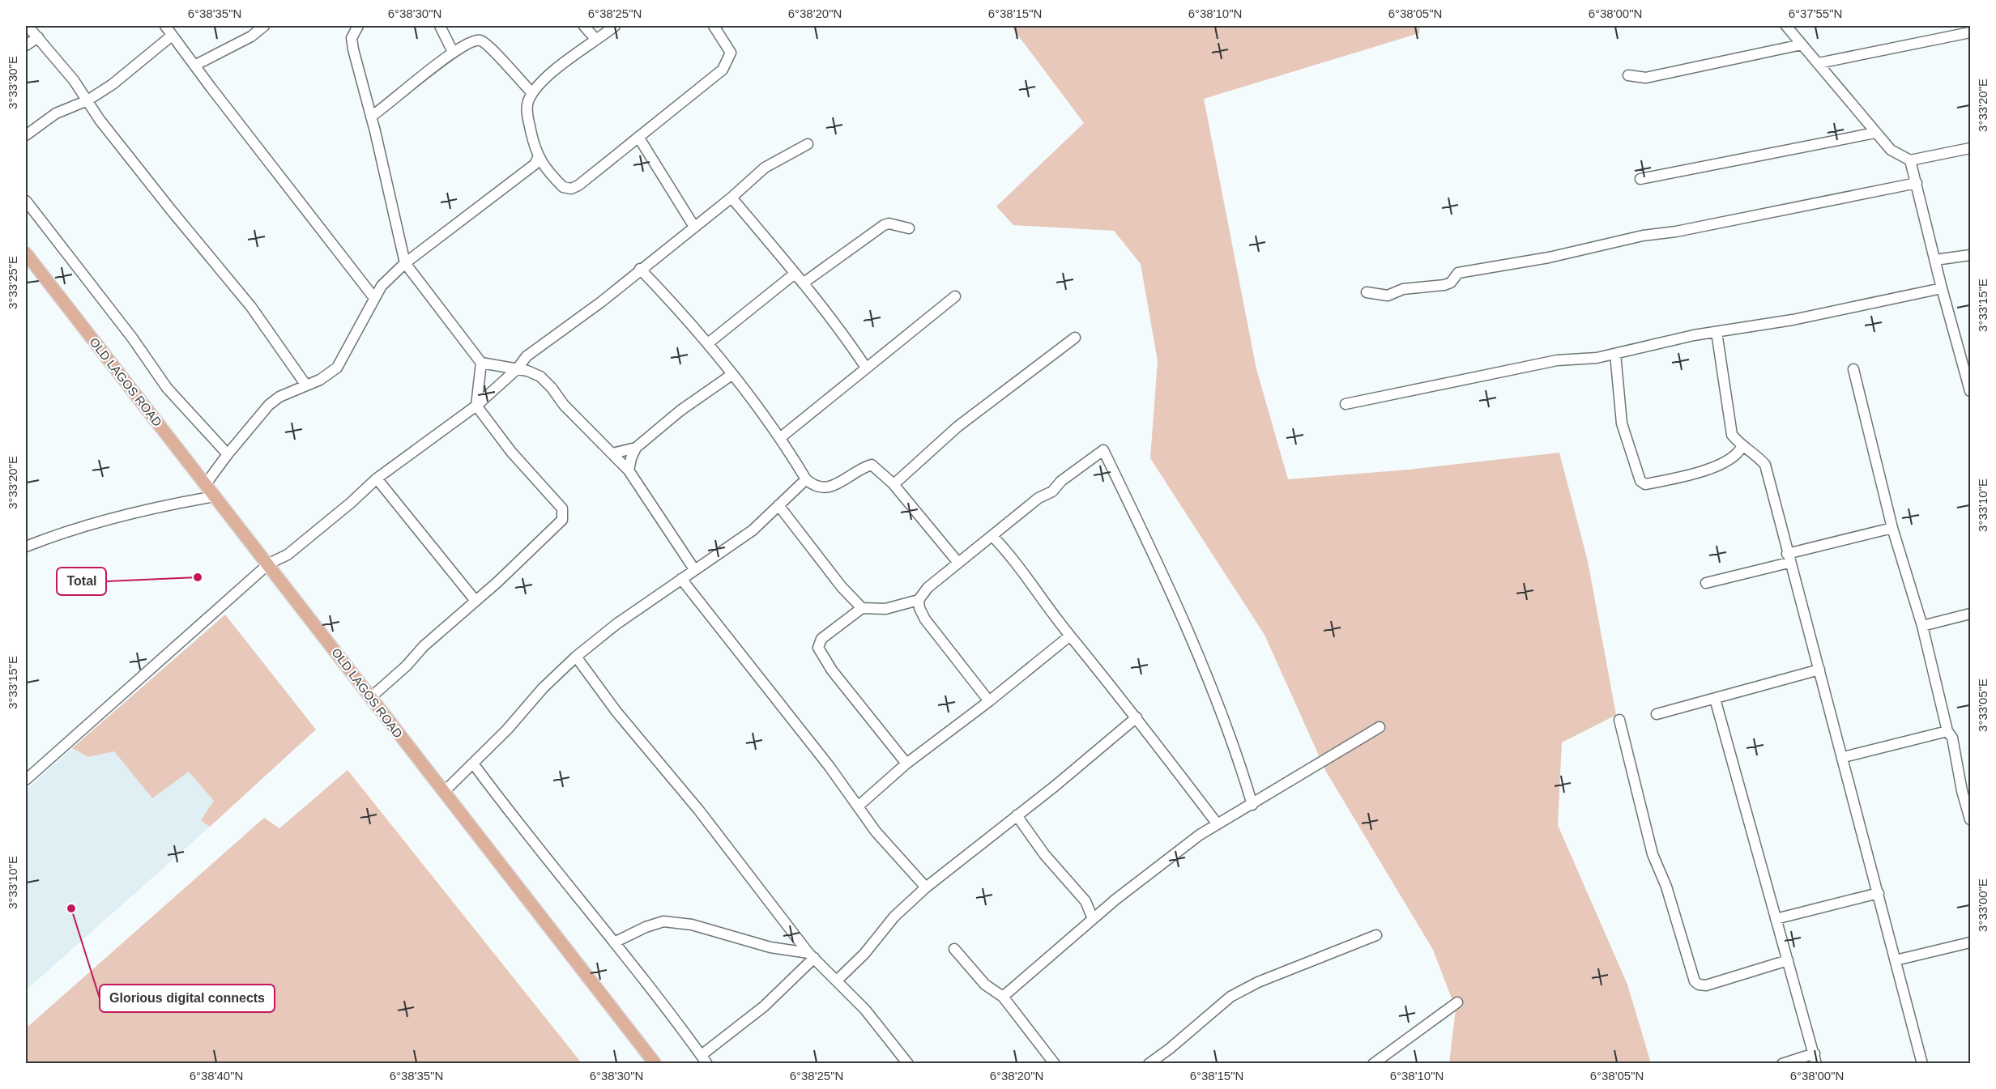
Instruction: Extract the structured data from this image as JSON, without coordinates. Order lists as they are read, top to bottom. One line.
{"streets":{"main road":["OLD LAGOS ROAD"]},"places":["Total","Glorious digital connects"],"coordinates":["6°38'35\"N","6°38'30\"N","6°38'25\"N","6°38'20\"N","6°38'15\"N","6°38'10\"N","6°38'05\"N","6°38'00\"N","6°37'55\"N","3°33'30\"E","3°33'20\"E","3°33'25\"E","3°33'15\"E","3°33'10\"E","3°33'05\"E","3°33'00\"E","6°38'40\"N"]}
